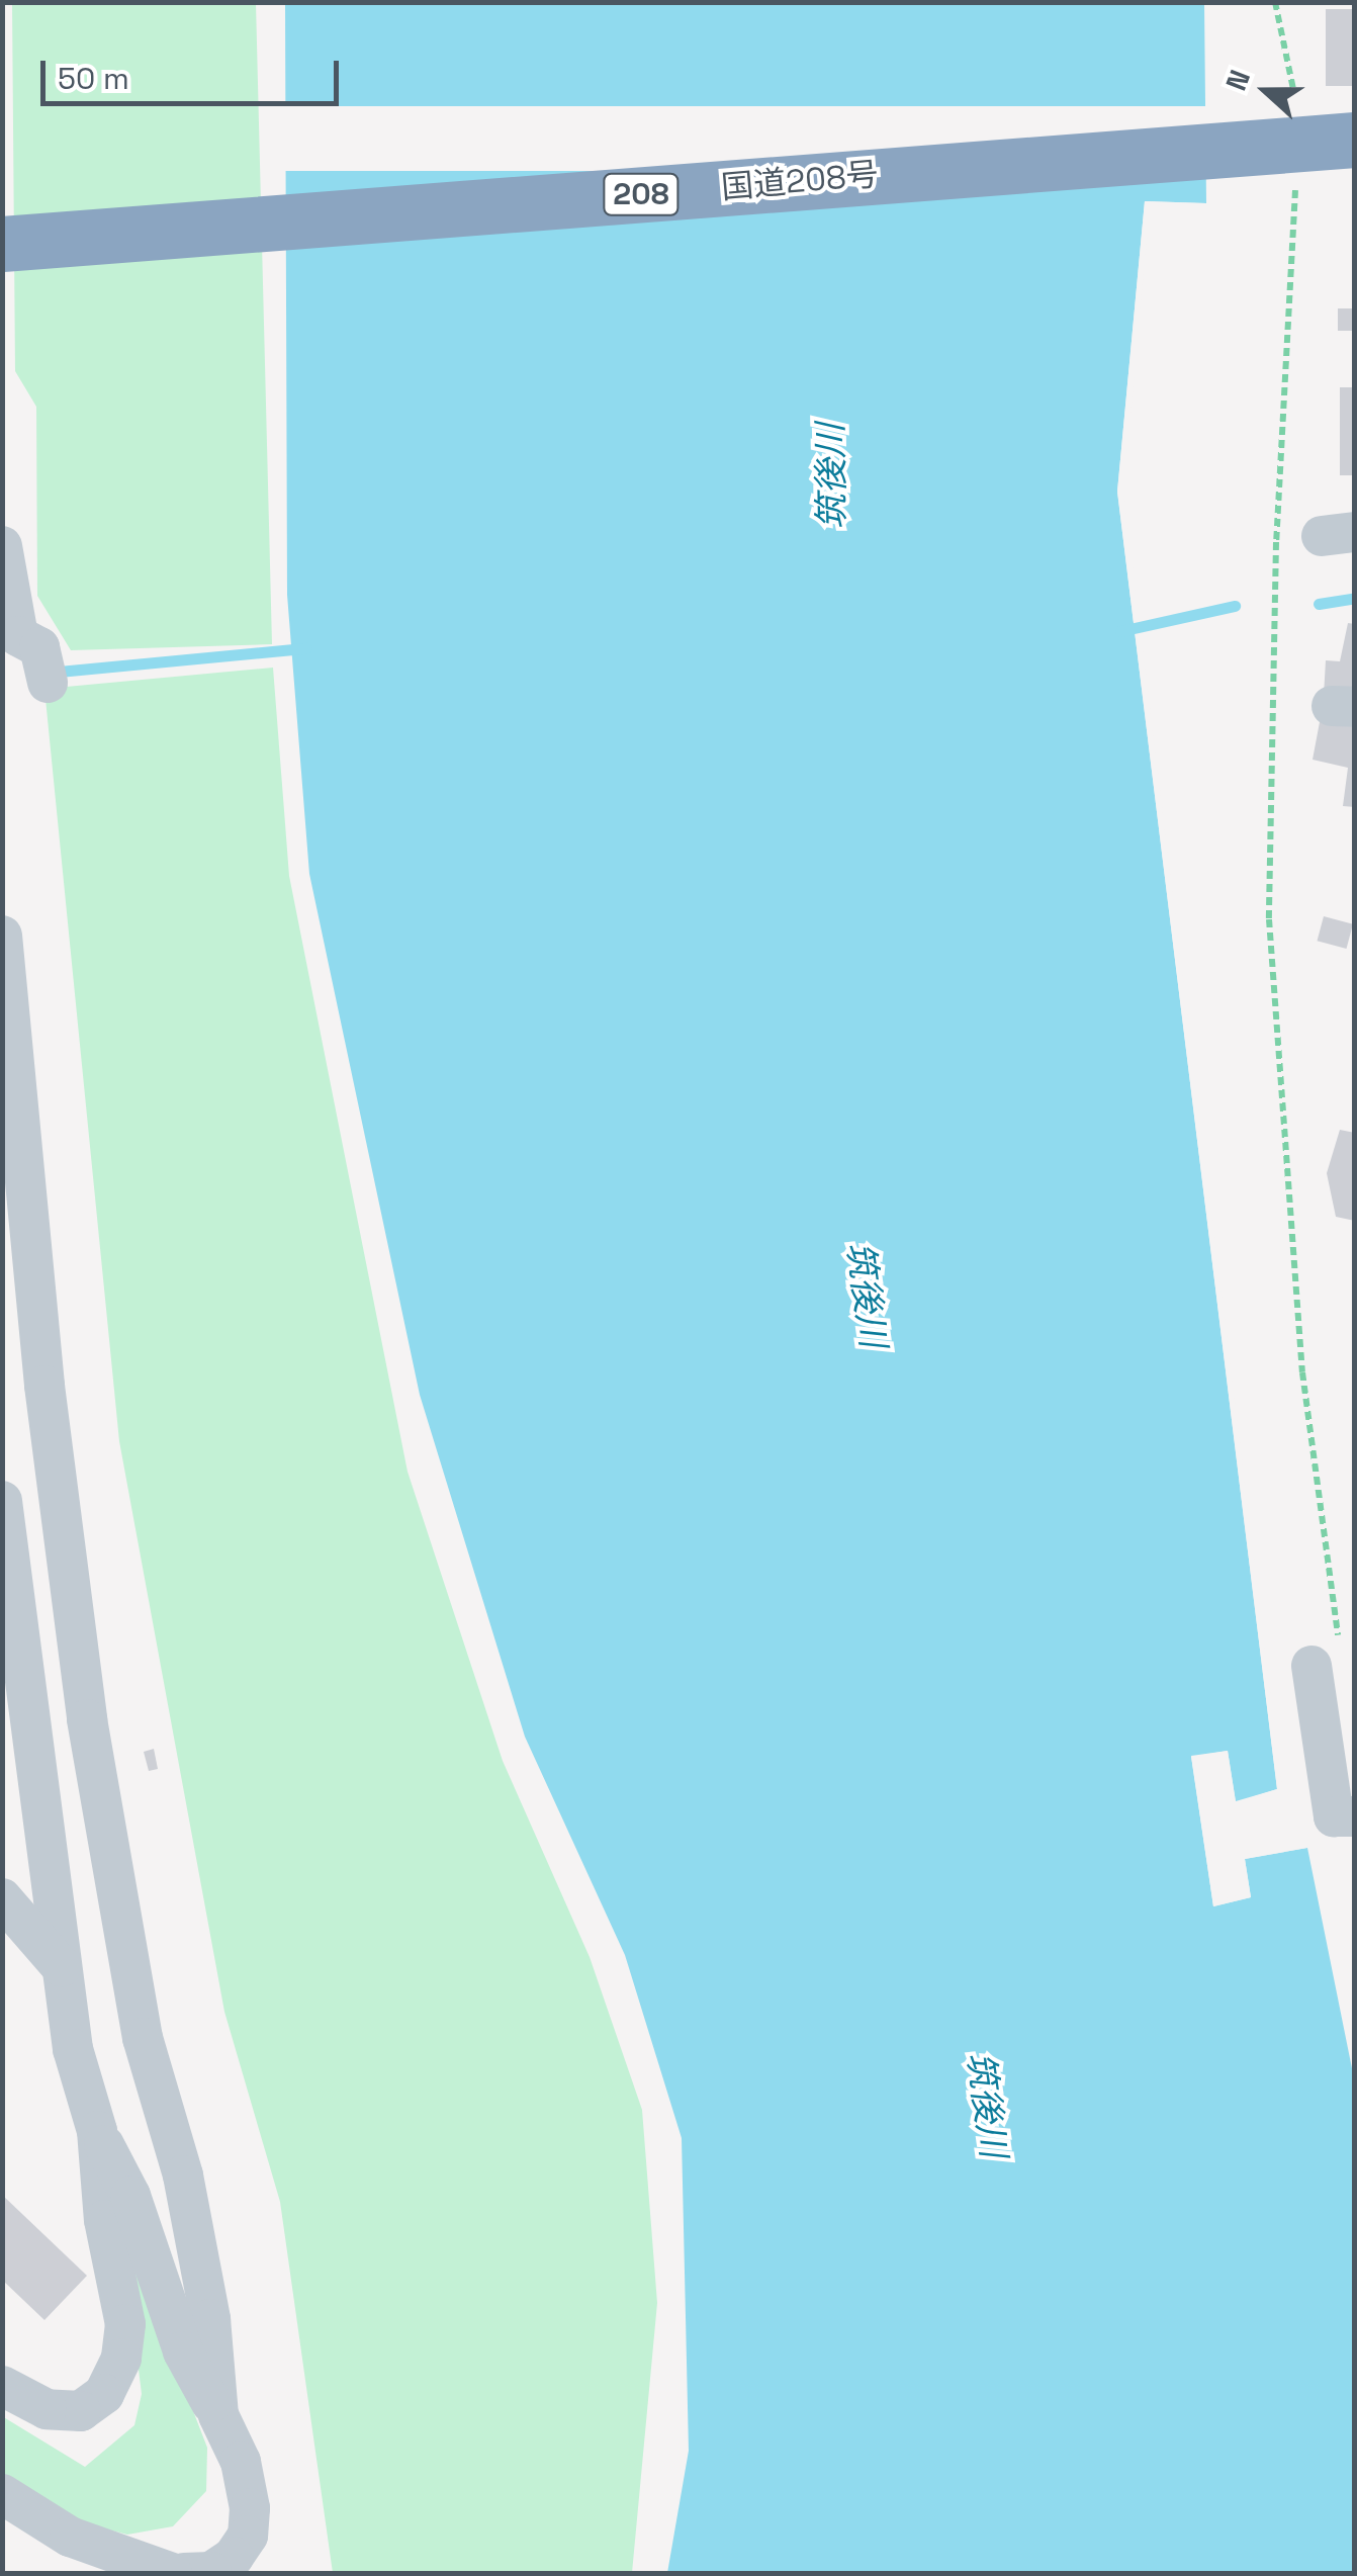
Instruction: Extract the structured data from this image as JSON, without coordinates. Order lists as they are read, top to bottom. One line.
{"streets":{"highway":["国道208号","208"]},"water":["筑後川"],"scale_bar":"50 m","north":"left"}
